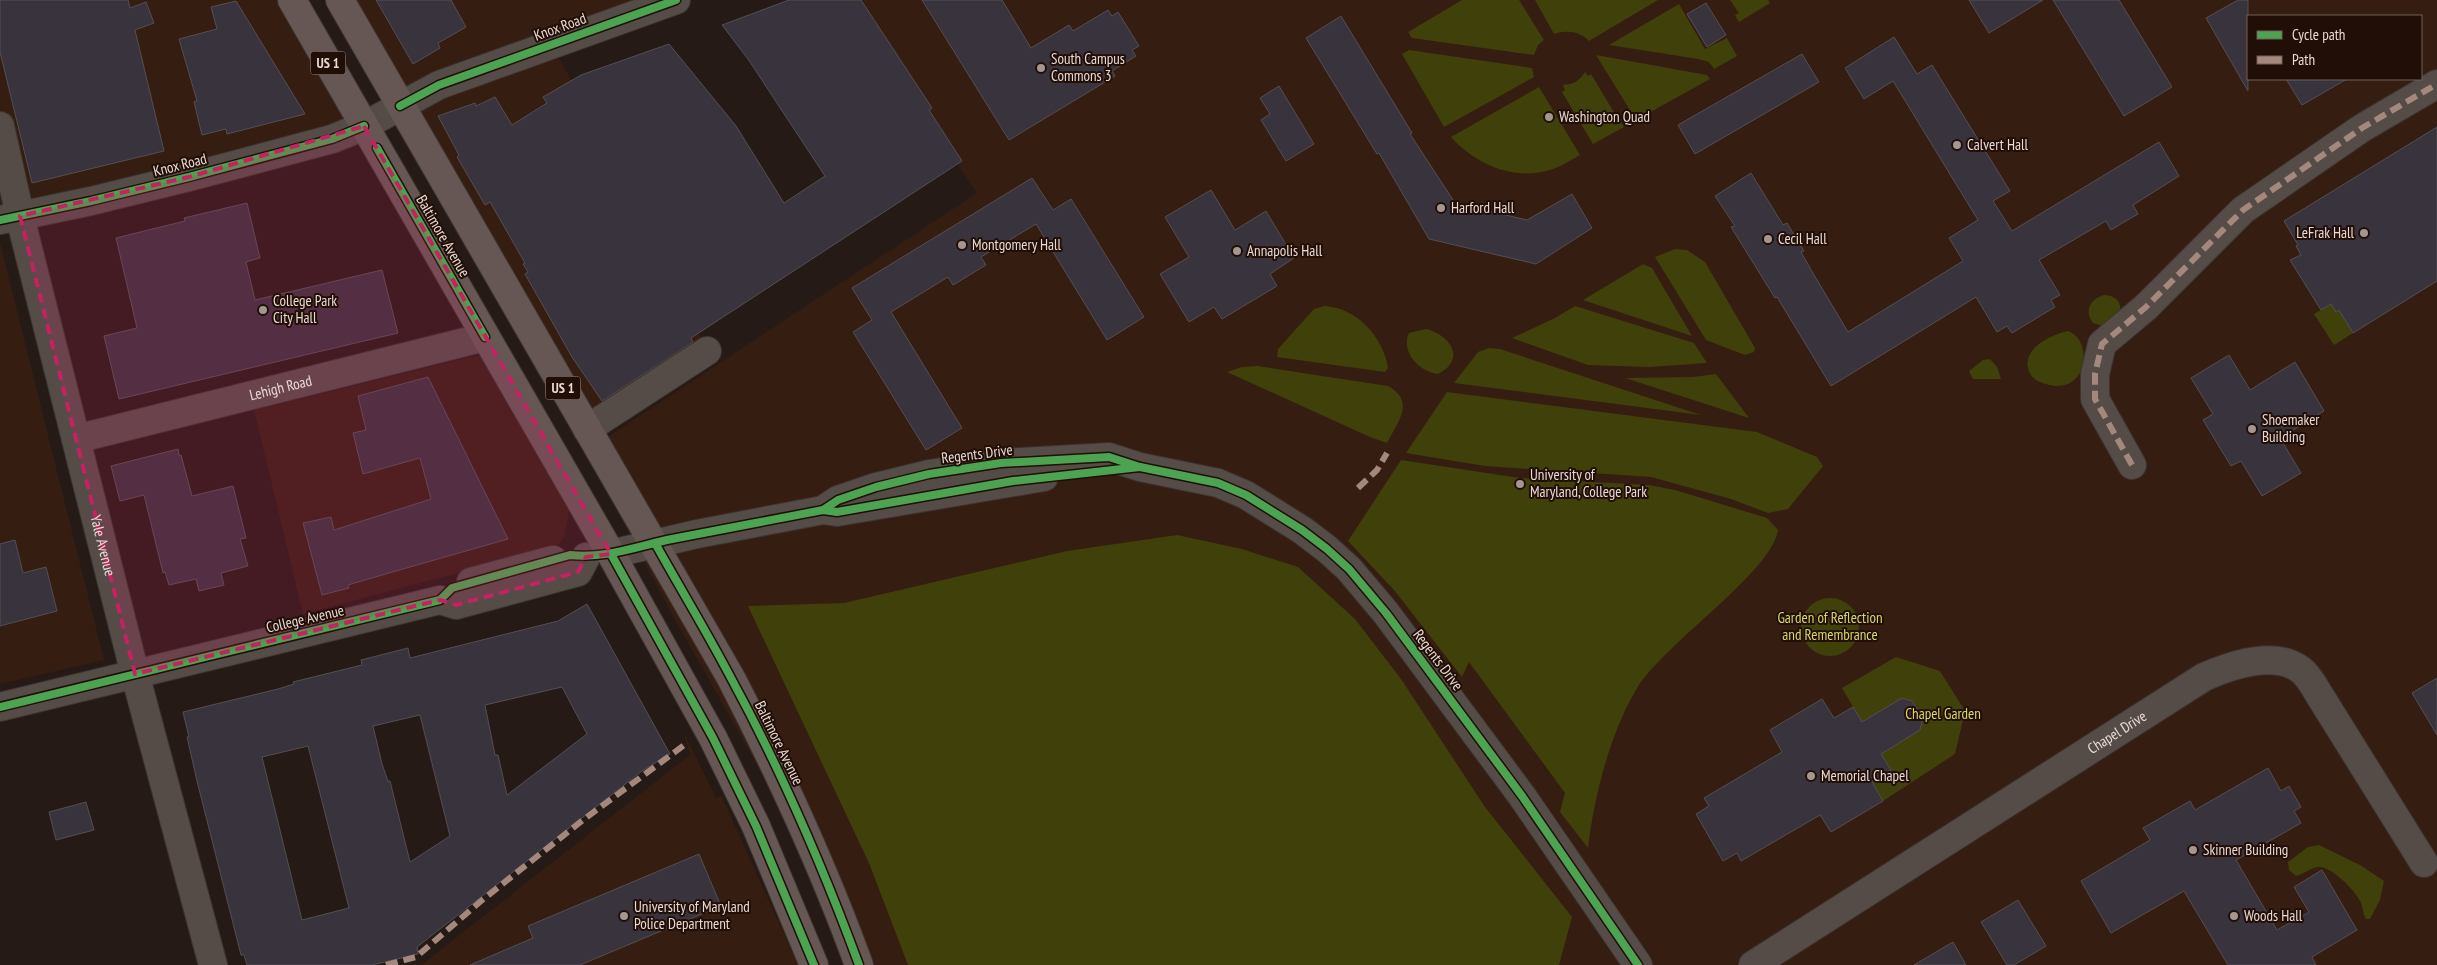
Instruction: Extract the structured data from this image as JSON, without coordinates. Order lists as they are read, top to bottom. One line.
{"streets":{"main road":["US 1","Baltimore Avenue"],"street":["Knox Road","Lehigh Road","Regents Drive","Yale Avenue","College Avenue","Chapel Drive"]},"crossings":[["Knox Road","Baltimore Avenue"],["Knox Road","Yale Avenue"],["Baltimore Avenue","Lehigh Road"],["Baltimore Avenue","Regents Drive"],["Baltimore Avenue","College Avenue"],["Lehigh Road","Yale Avenue"],["Regents Drive","College Avenue"],["Yale Avenue","College Avenue"]],"parks":["Garden of Reflection and Remembrance","Chapel Garden"],"places":["South Campus Commons 3","Washington Quad","Calvert Hall","Harford Hall","LeFrak Hall","Cecil Hall","Montgomery Hall","Annapolis Hall","College Park City Hall","Shoemaker Building","University of Maryland, College Park","Memorial Chapel","Skinner Building","University of Maryland Police Department","Woods Hall"],"legend":["Cycle path","Path"]}
